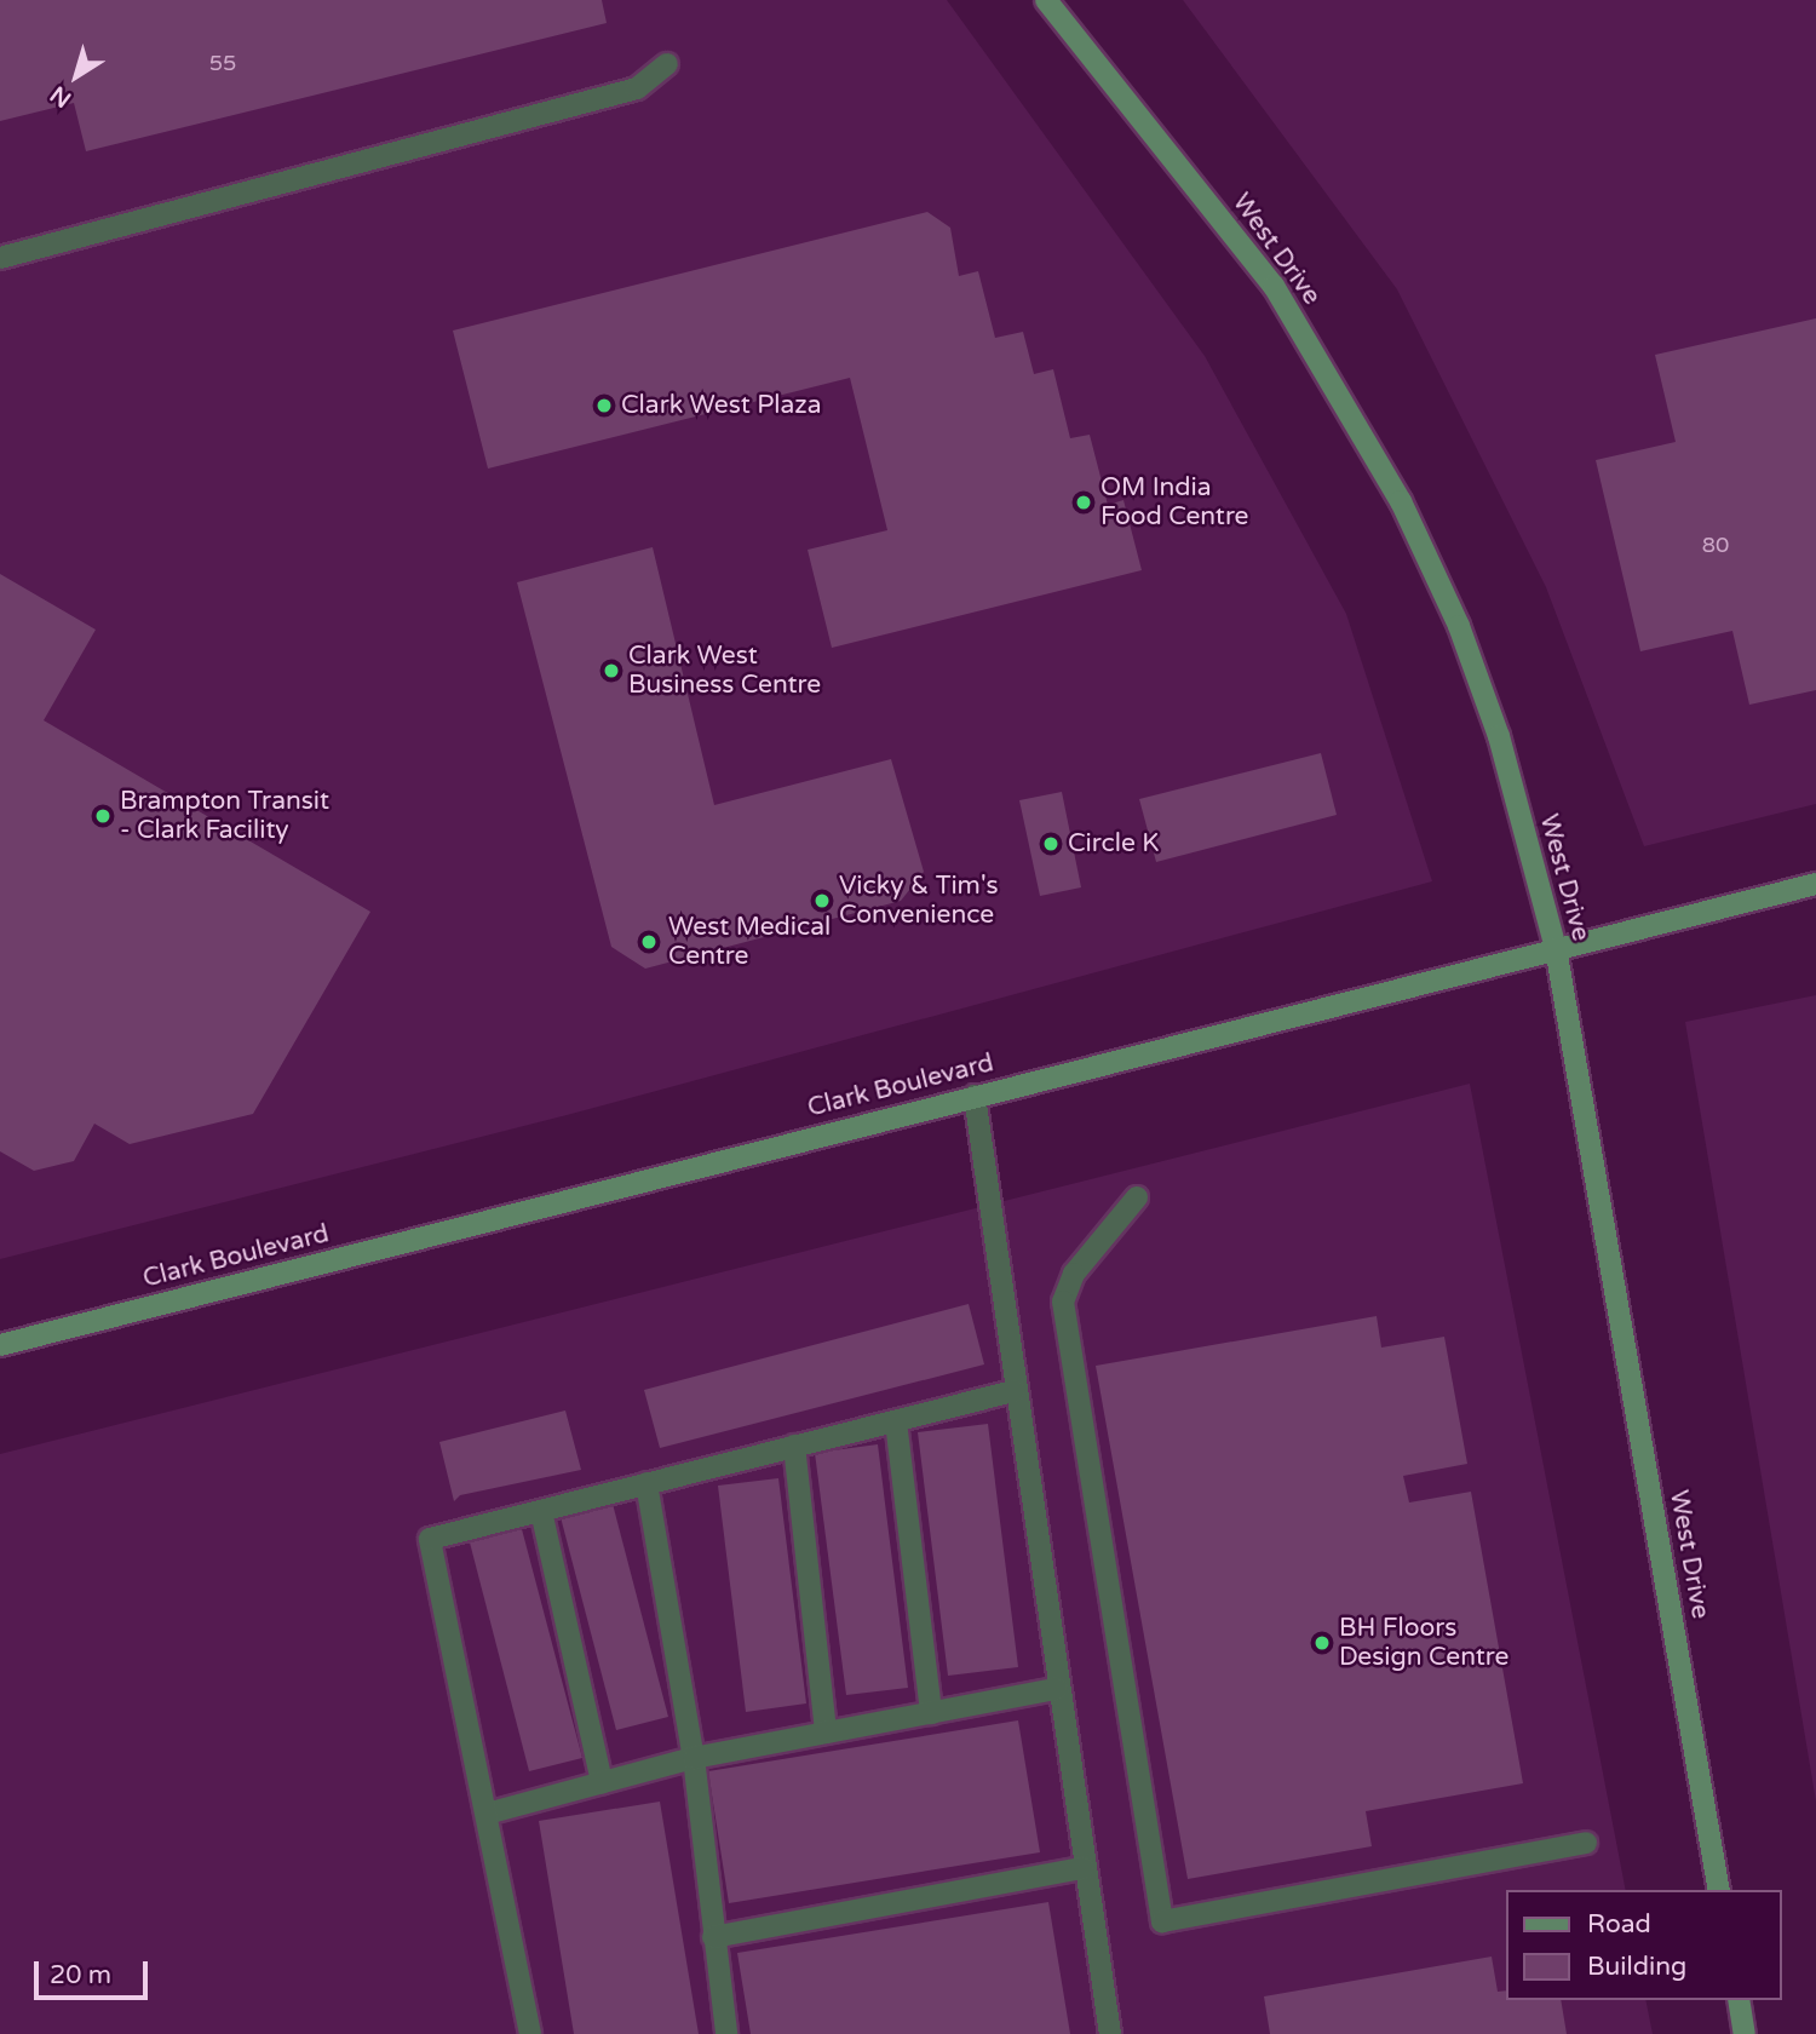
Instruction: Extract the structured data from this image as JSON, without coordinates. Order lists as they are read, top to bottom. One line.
{"streets":{"street":["West Drive","Clark Boulevard"]},"crossings":[["West Drive","Clark Boulevard"]],"places":["Clark West Plaza","OM India Food Centre","Clark West Business Centre","Brampton Transit - Clark Facility","Circle K","Vicky & Tim's Convenience","West Medical Centre","BH Floors Design Centre"],"house_numbers":["55","80"],"legend":["Road","Building"],"scale_bar":"20 m","north":"bottom left"}
